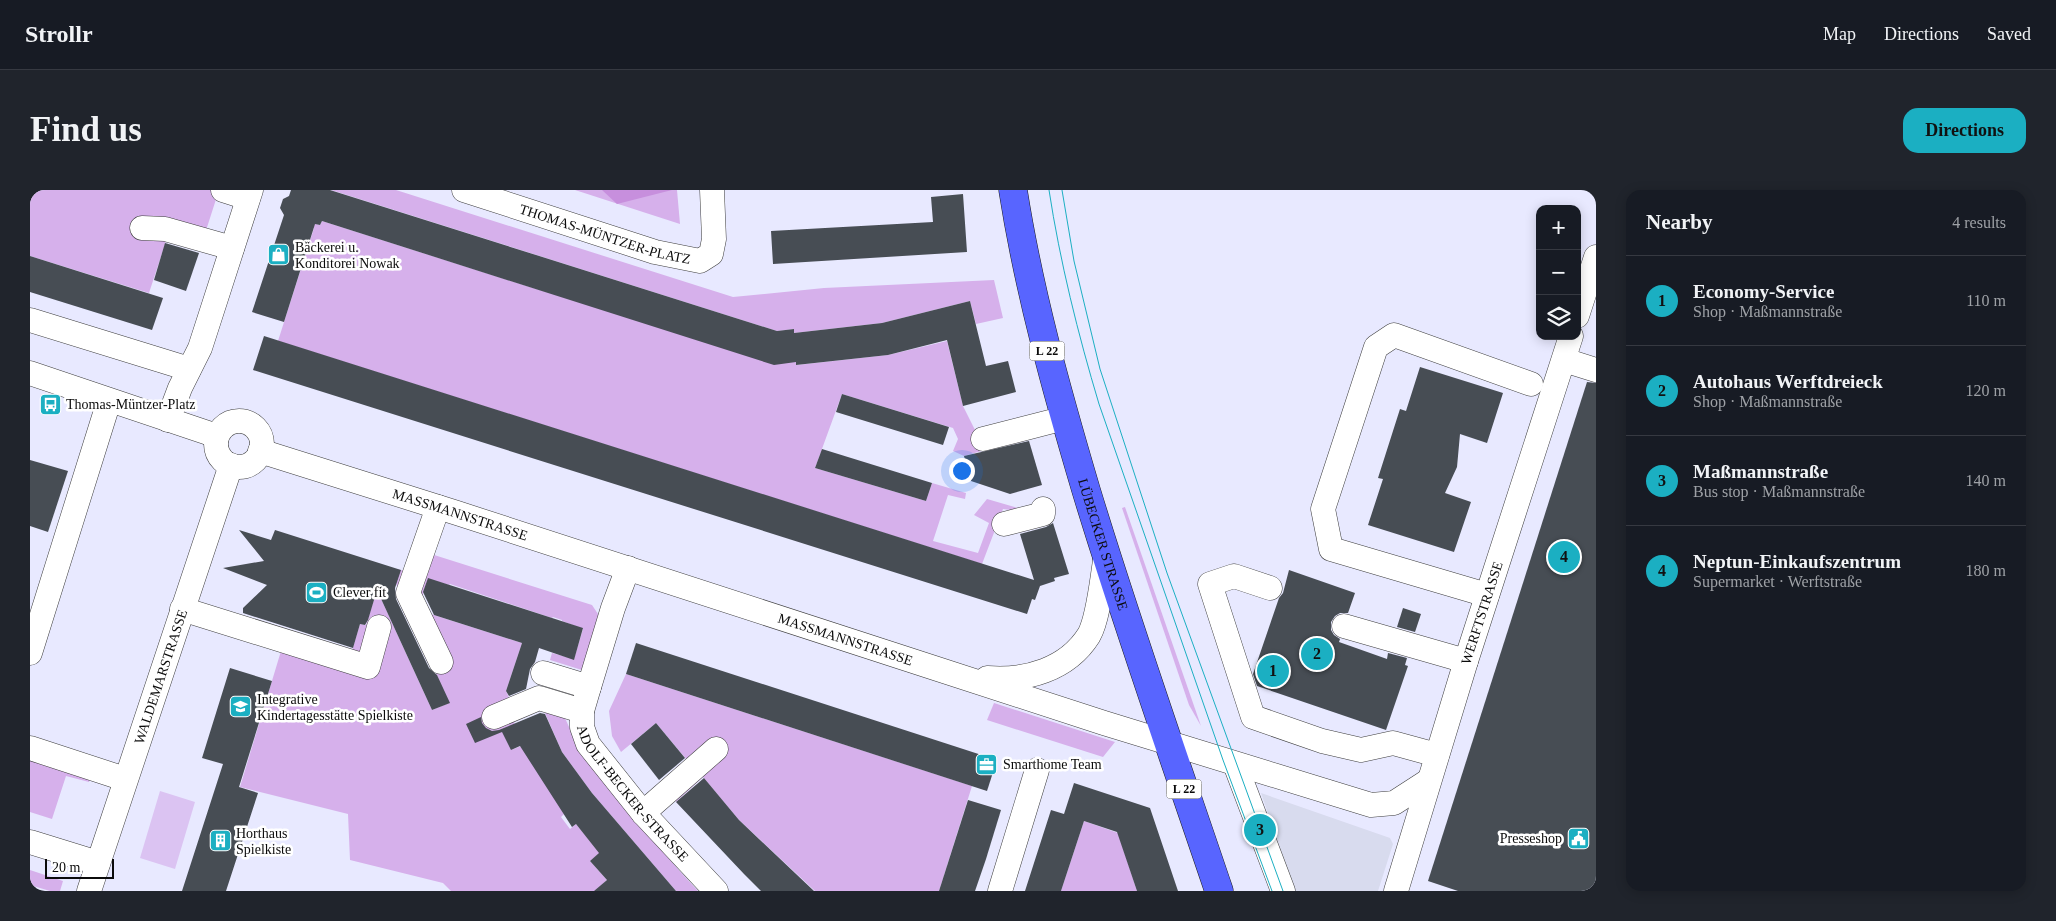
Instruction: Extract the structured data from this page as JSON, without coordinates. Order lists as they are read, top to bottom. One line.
{"streets":{"main road":["L 22","LÜBECKER STRASSE"],"street":["THOMAS-MÜNTZER-PLATZ","MASSMANNSTRASSE","WERFTSTRASSE","WALDEMARSTRASSE","ADOLF-BECKER-STRASSE"]},"crossings":[["MASSMANNSTRASSE","LÜBECKER STRASSE"],["MASSMANNSTRASSE","WERFTSTRASSE"],["MASSMANNSTRASSE","WALDEMARSTRASSE"],["MASSMANNSTRASSE","ADOLF-BECKER-STRASSE"]],"places":{"shop":["Bäckerei u. Konditorei Nowak"],"bus stop":["Thomas-Müntzer-Platz"],"sports":["Clever fit"],"school or university":["Integrative Kindertagesstätte Spielkiste"],"office":["Smarthome Team"],"public building":["Presseshop"],"building":["Horthaus Spielkiste"]},"scale_bar":"20 m","page":{"header":"Strollr","nav":["Map","Directions","Saved"],"buttons":"Directions","title":"Find us","heading":["Nearby","4 results"],"map_buttons":["+","−"],"list":[{"mark":"1","name":"Economy-Service","note":"Shop · Maßmannstraße","value":"110 m"},{"mark":"2","name":"Autohaus Werftdreieck","note":"Shop · Maßmannstraße","value":"120 m"},{"mark":"3","name":"Maßmannstraße","note":"Bus stop · Maßmannstraße","value":"140 m"},{"mark":"4","name":"Neptun-Einkaufszentrum","note":"Supermarket · Werftstraße","value":"180 m"}],"pins":["4","2","1","3"],"scale":"20 m"}}
